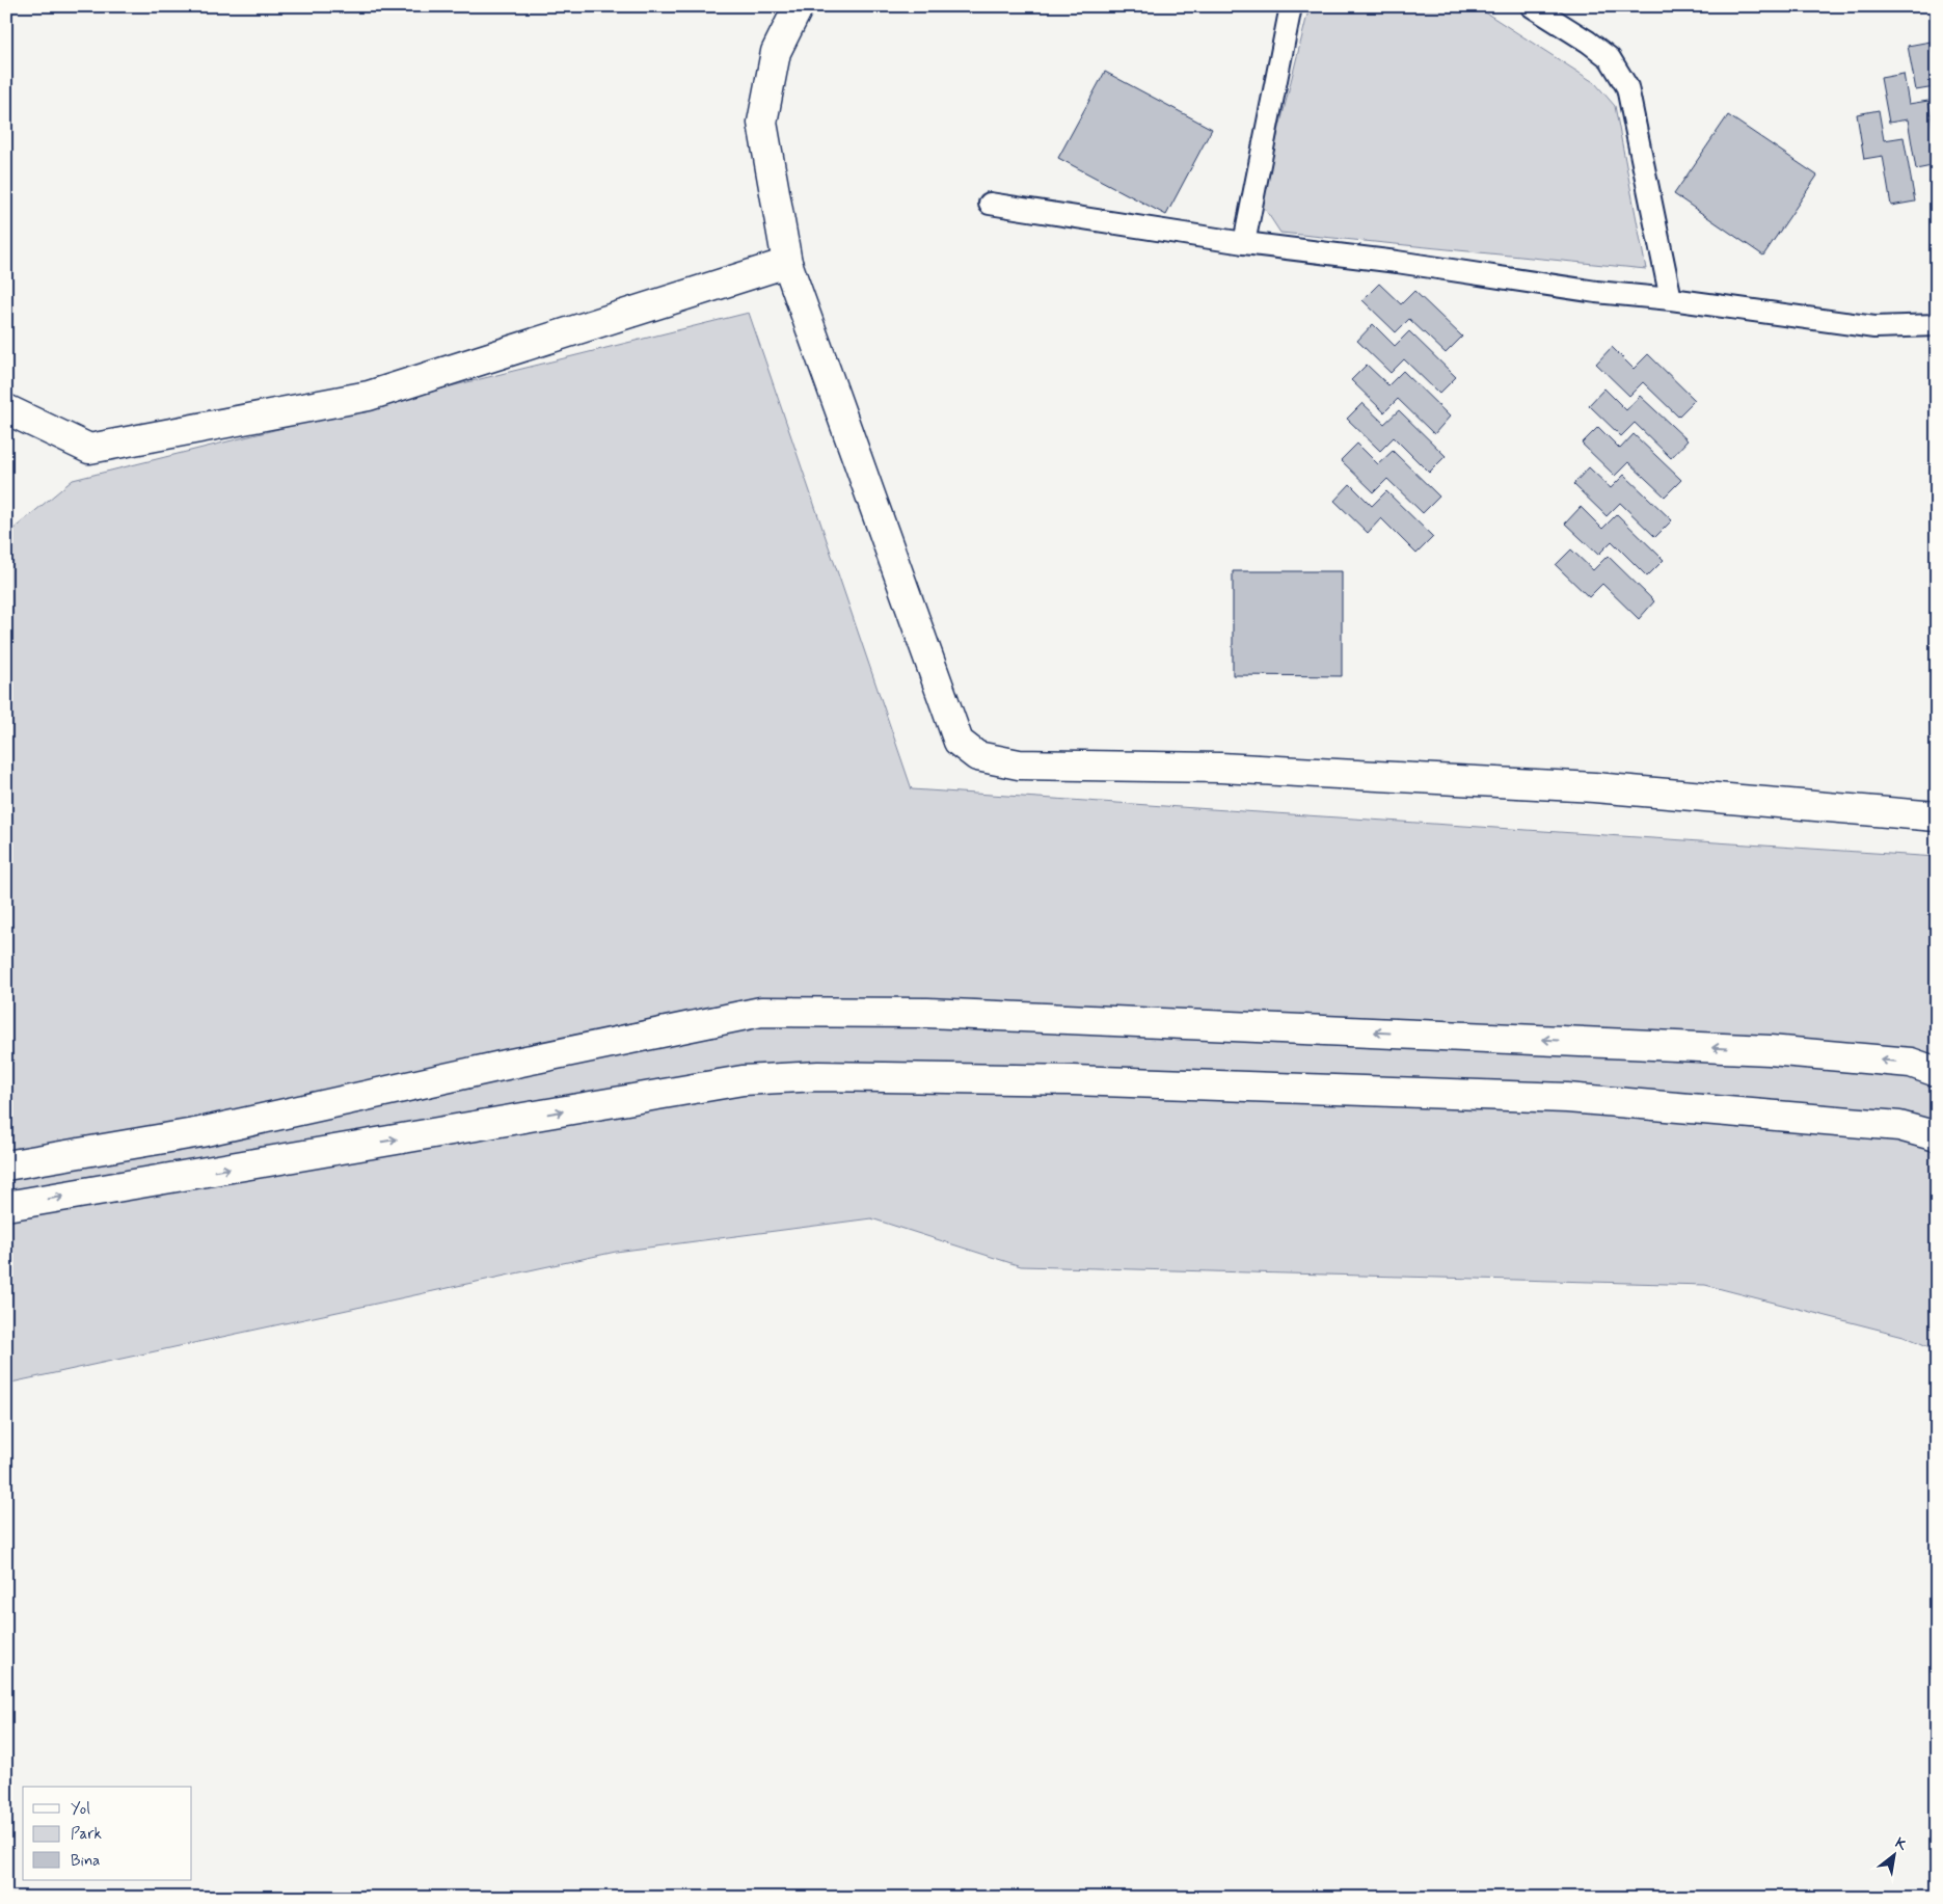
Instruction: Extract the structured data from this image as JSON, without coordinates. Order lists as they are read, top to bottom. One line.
{"legend":["Yol","Park","Bina"],"north":"top right"}
